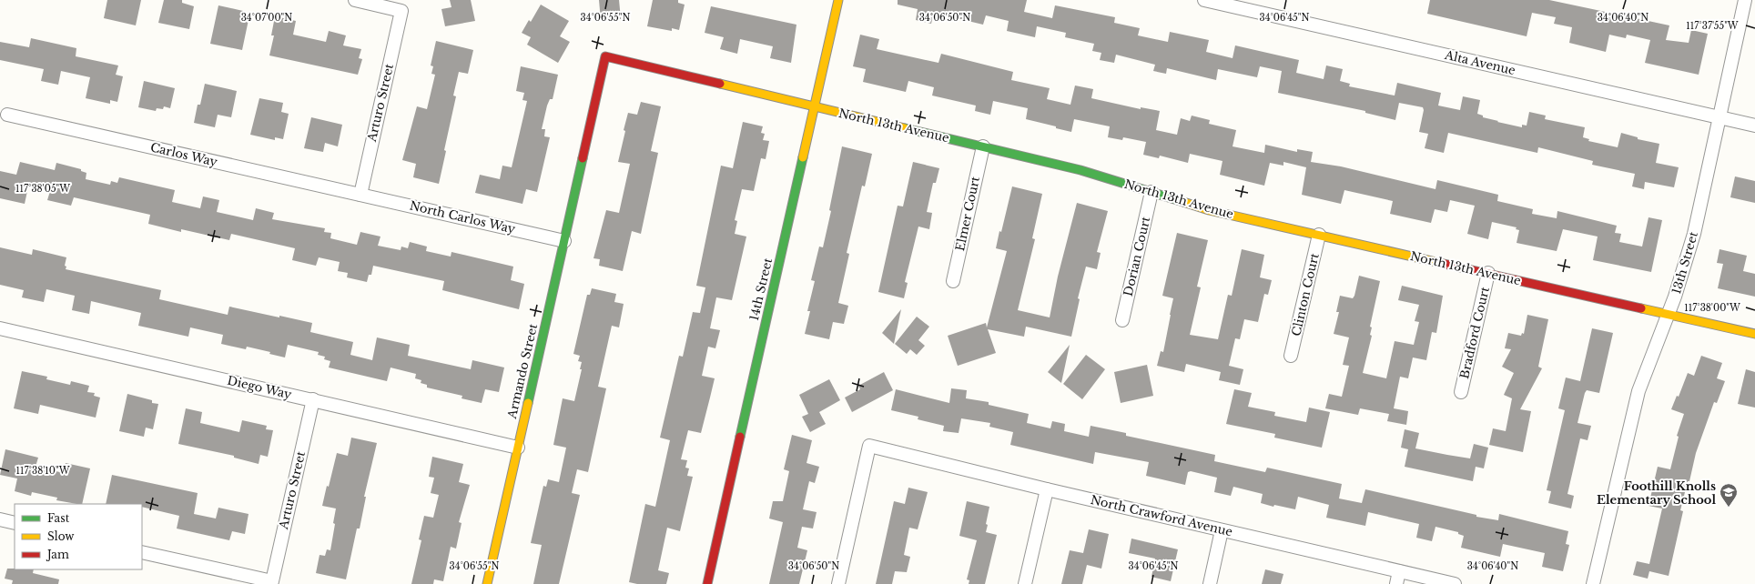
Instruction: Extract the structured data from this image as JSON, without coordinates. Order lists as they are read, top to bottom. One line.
{"streets":{"street":["Alta Avenue","Arturo Street","North 13th Avenue","Carlos Way","Elmer Court","North Carlos Way","Dorian Court","13th Street","14th Street","Clinton Court","Bradford Court","Armando Street","Diego Way","North Crawford Avenue"]},"crossings":[["Alta Avenue","13th Street"],["Arturo Street","Carlos Way"],["Arturo Street","North Carlos Way"],["Arturo Street","Diego Way"],["North 13th Avenue","Elmer Court"],["North 13th Avenue","Dorian Court"],["North 13th Avenue","13th Street"],["North 13th Avenue","14th Street"],["North 13th Avenue","Clinton Court"],["North 13th Avenue","Bradford Court"],["North 13th Avenue","Armando Street"],["Carlos Way","North Carlos Way"],["North Carlos Way","Armando Street"],["Armando Street","Diego Way"]],"places":{"school or university":["Foothill Knolls Elementary School"]},"legend":["Fast","Slow","Jam"],"coordinates":["34°07'00\"N","34°06'55\"N","34°06'50\"N","34°06'45\"N","34°06'40\"N","117°37'55\"W","117°38'05\"W","117°38'00\"W","117°38'10\"W"]}
